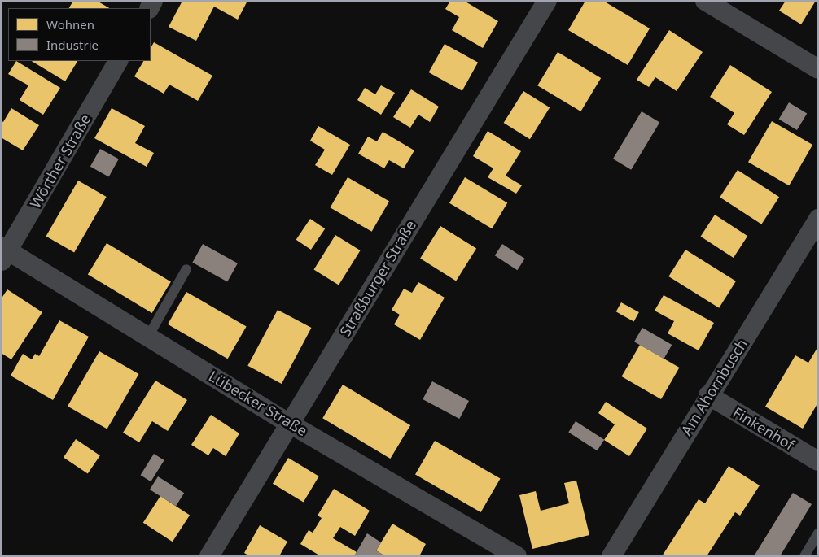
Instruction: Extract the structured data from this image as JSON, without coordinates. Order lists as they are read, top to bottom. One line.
{"streets":{"street":["Wörther Straße","Straßburger Straße","Am Ahornbusch","Lübecker Straße","Finkenhof"]},"crossings":[["Wörther Straße","Lübecker Straße"],["Straßburger Straße","Lübecker Straße"],["Am Ahornbusch","Finkenhof"]],"legend":["Wohnen","Industrie"]}
